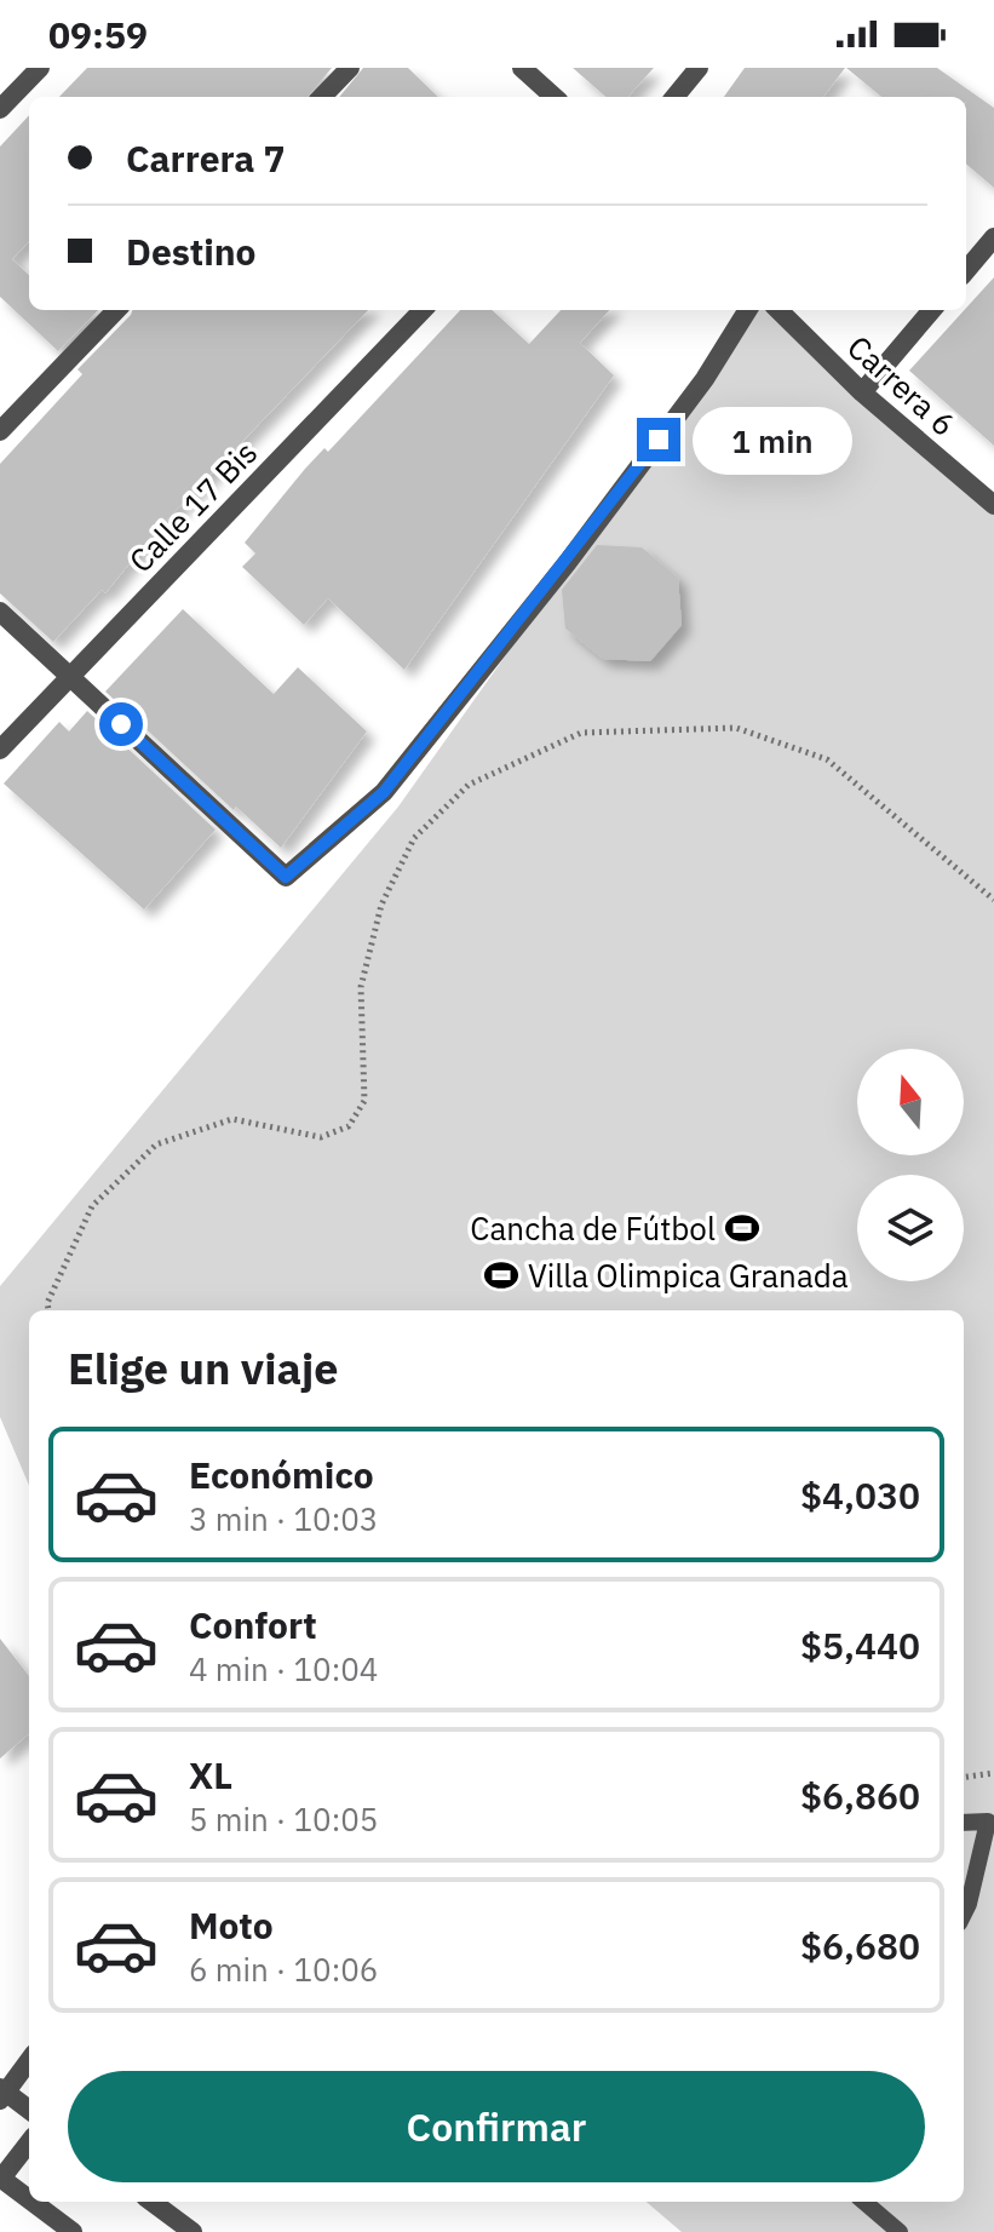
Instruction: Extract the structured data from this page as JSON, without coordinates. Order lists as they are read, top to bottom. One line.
{"streets":{"street":["Carrera 6","Calle 17 Bis"]},"places":{"sports":["Cancha de Fútbol","Villa Olimpica Granada"]},"north":"top","page":{"status":"09:59","banner":["Carrera 7","Destino"],"bubble":"1 min","heading":"Elige un viaje","list":[{"name":"Económico","note":"3 min · 10:03","value":"$4,030"},{"name":"Confort","note":"4 min · 10:04","value":"$5,440"},{"name":"XL","note":"5 min · 10:05","value":"$6,860"},{"name":"Moto","note":"6 min · 10:06","value":"$6,680"}],"buttons":"Confirmar"}}
